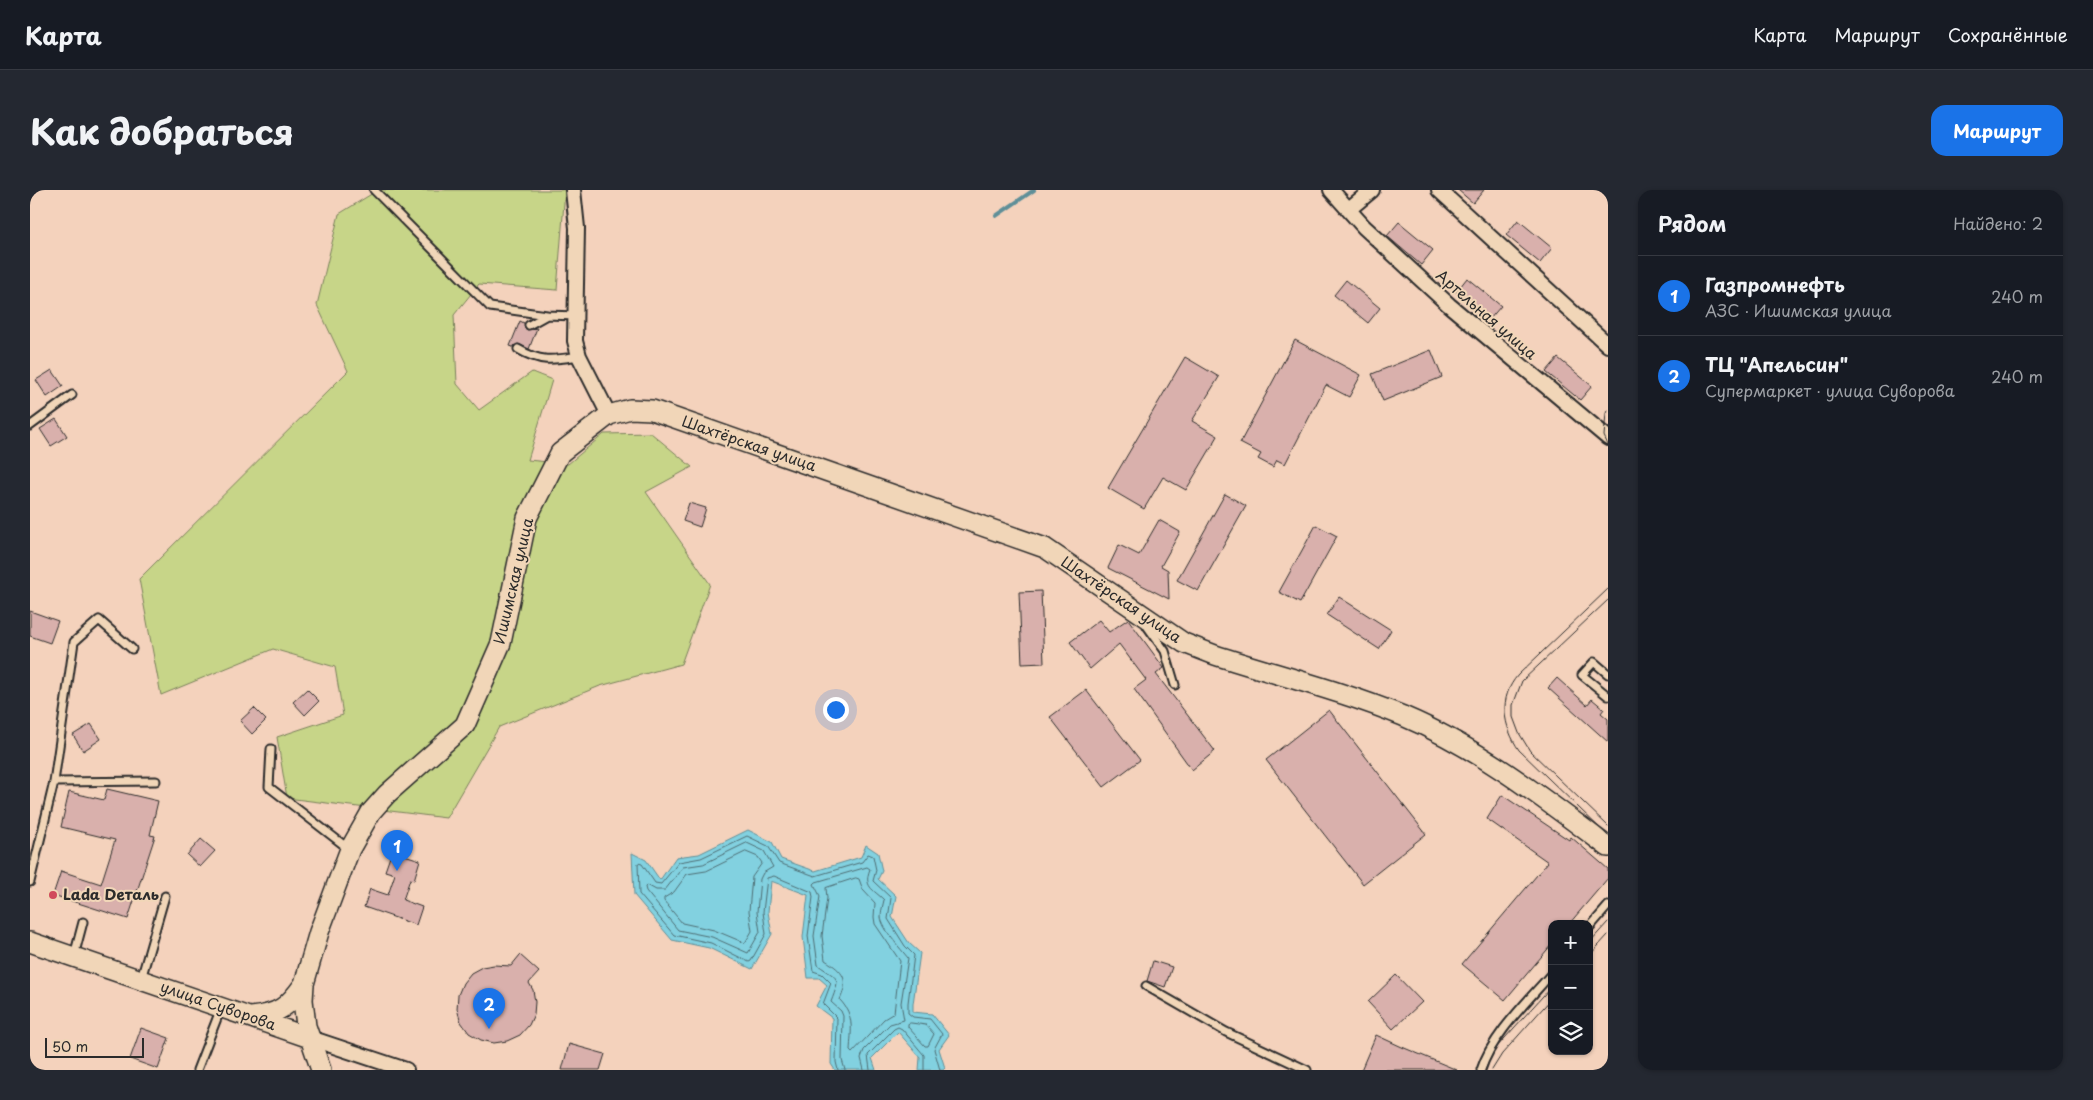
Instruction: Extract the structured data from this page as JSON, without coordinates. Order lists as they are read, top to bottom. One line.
{"streets":{"main road":["Шахтёрская улица","Ишимская улица","улица Суворова"],"street":["Артельная улица"]},"crossings":[["Шахтёрская улица","Ишимская улица"],["Ишимская улица","улица Суворова"]],"places":["Lada Dеталь"],"scale_bar":"50 m","page":{"header":"Карта","nav":["Карта","Маршрут","Сохранённые"],"title":"Как добраться","buttons":"Маршрут","heading":["Рядом","Найдено: 2"],"list":[{"mark":"1","name":"Газпромнефть","note":"АЗС · Ишимская улица","value":"240 m"},{"mark":"2","name":"ТЦ \"Апельсин\"","note":"Супермаркет · улица Суворова","value":"240 m"}],"pins":["1","2"],"map_buttons":["+","−"],"scale":"50 m"}}
